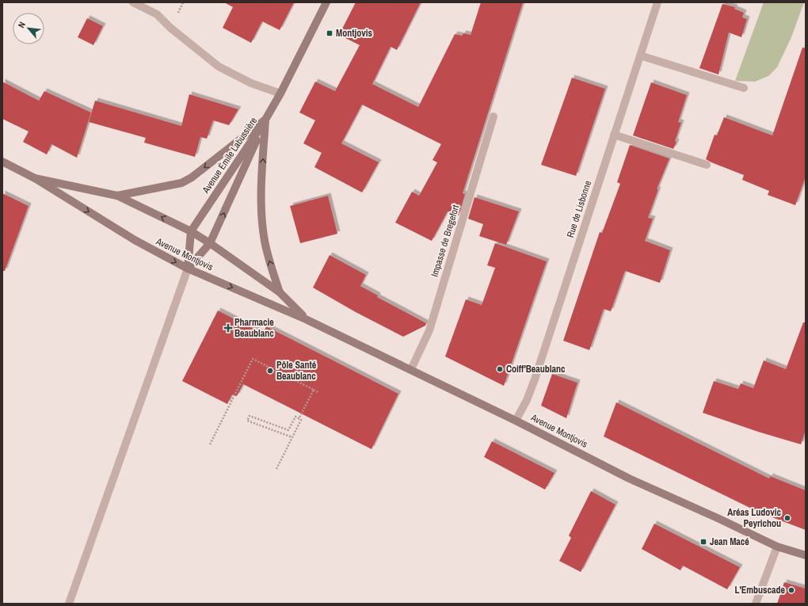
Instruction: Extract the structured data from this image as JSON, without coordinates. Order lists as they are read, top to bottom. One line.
{"streets":{"main road":["Avenue Émile Labussière","Avenue Montjovis"],"street":["Rue de Lisbonne","Impasse de Bregefort"]},"crossings":[["Avenue Émile Labussière","Avenue Montjovis"],["Rue de Lisbonne","Avenue Montjovis"],["Impasse de Bregefort","Avenue Montjovis"]],"places":{"transit":["Montjovis","Jean Macé"],"health":["Pharmacie Beaublanc"],"other":["Coiff'Beaublanc","Pôle Santé Beaublanc","Aréas Ludovic Peyrichou","L'Embuscade"]},"north":"top left"}
